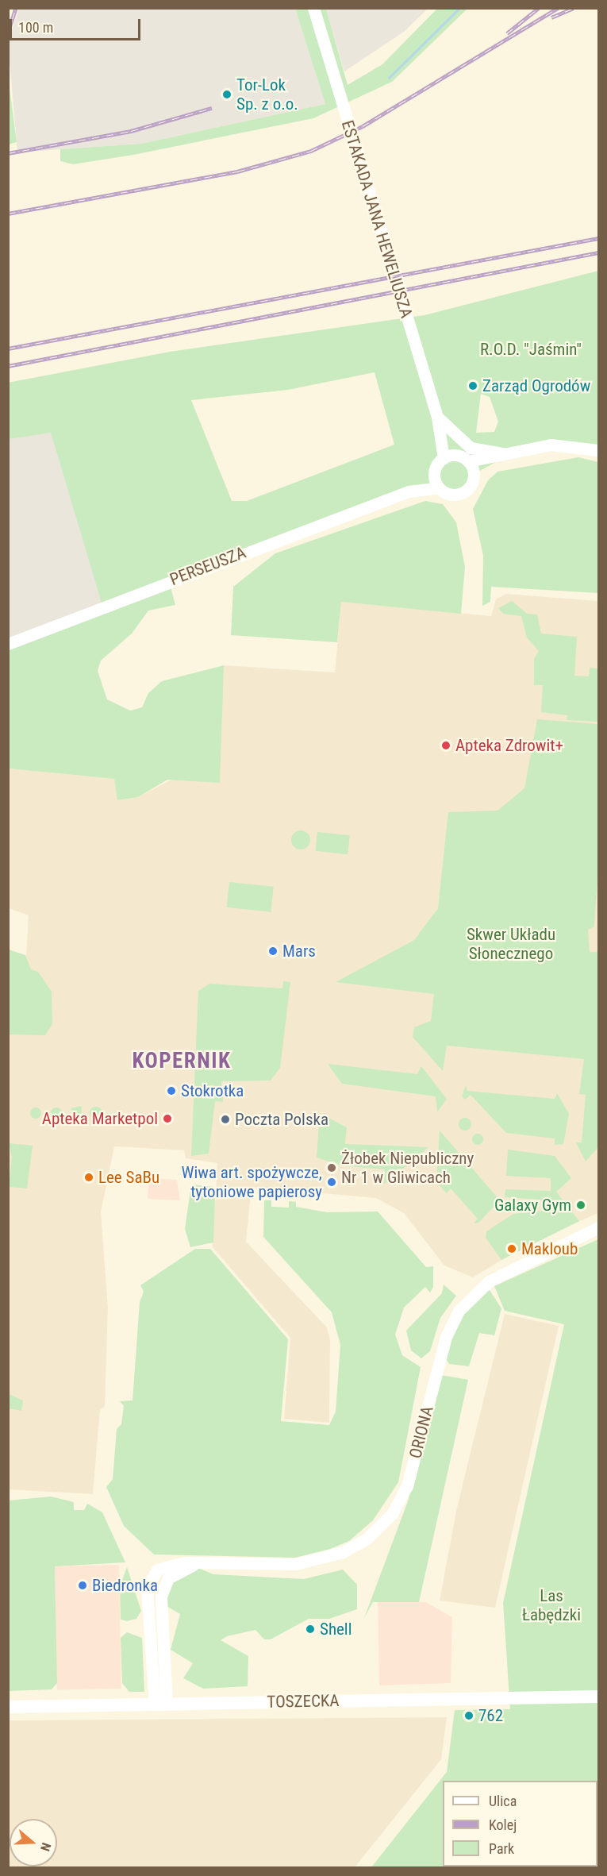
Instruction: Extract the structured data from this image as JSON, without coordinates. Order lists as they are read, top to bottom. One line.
{"streets":{"main road":["TOSZECKA"],"street":["ESTAKADA JANA HEWELIUSZA","PERSEUSZA","ORIONA"]},"districts":["KOPERNIK"],"parks":["R.O.D. \"Jaśmin\"","Skwer Układu Słonecznego","Las Łabędzki"],"places":["Tor-Lok Sp. z o.o.","Zarząd Ogrodów","Apteka Zdrowit+","Mars","Stokrotka","Apteka Marketpol","Poczta Polska","Żłobek Niepubliczny Nr 1 w Gliwicach","Lee SaBu","Wiwa art. spożywcze, tytoniowe papierosy","Galaxy Gym","Makloub","Biedronka","Shell","762"],"legend":["Ulica","Kolej","Park"],"scale_bar":"100 m","north":"right"}
